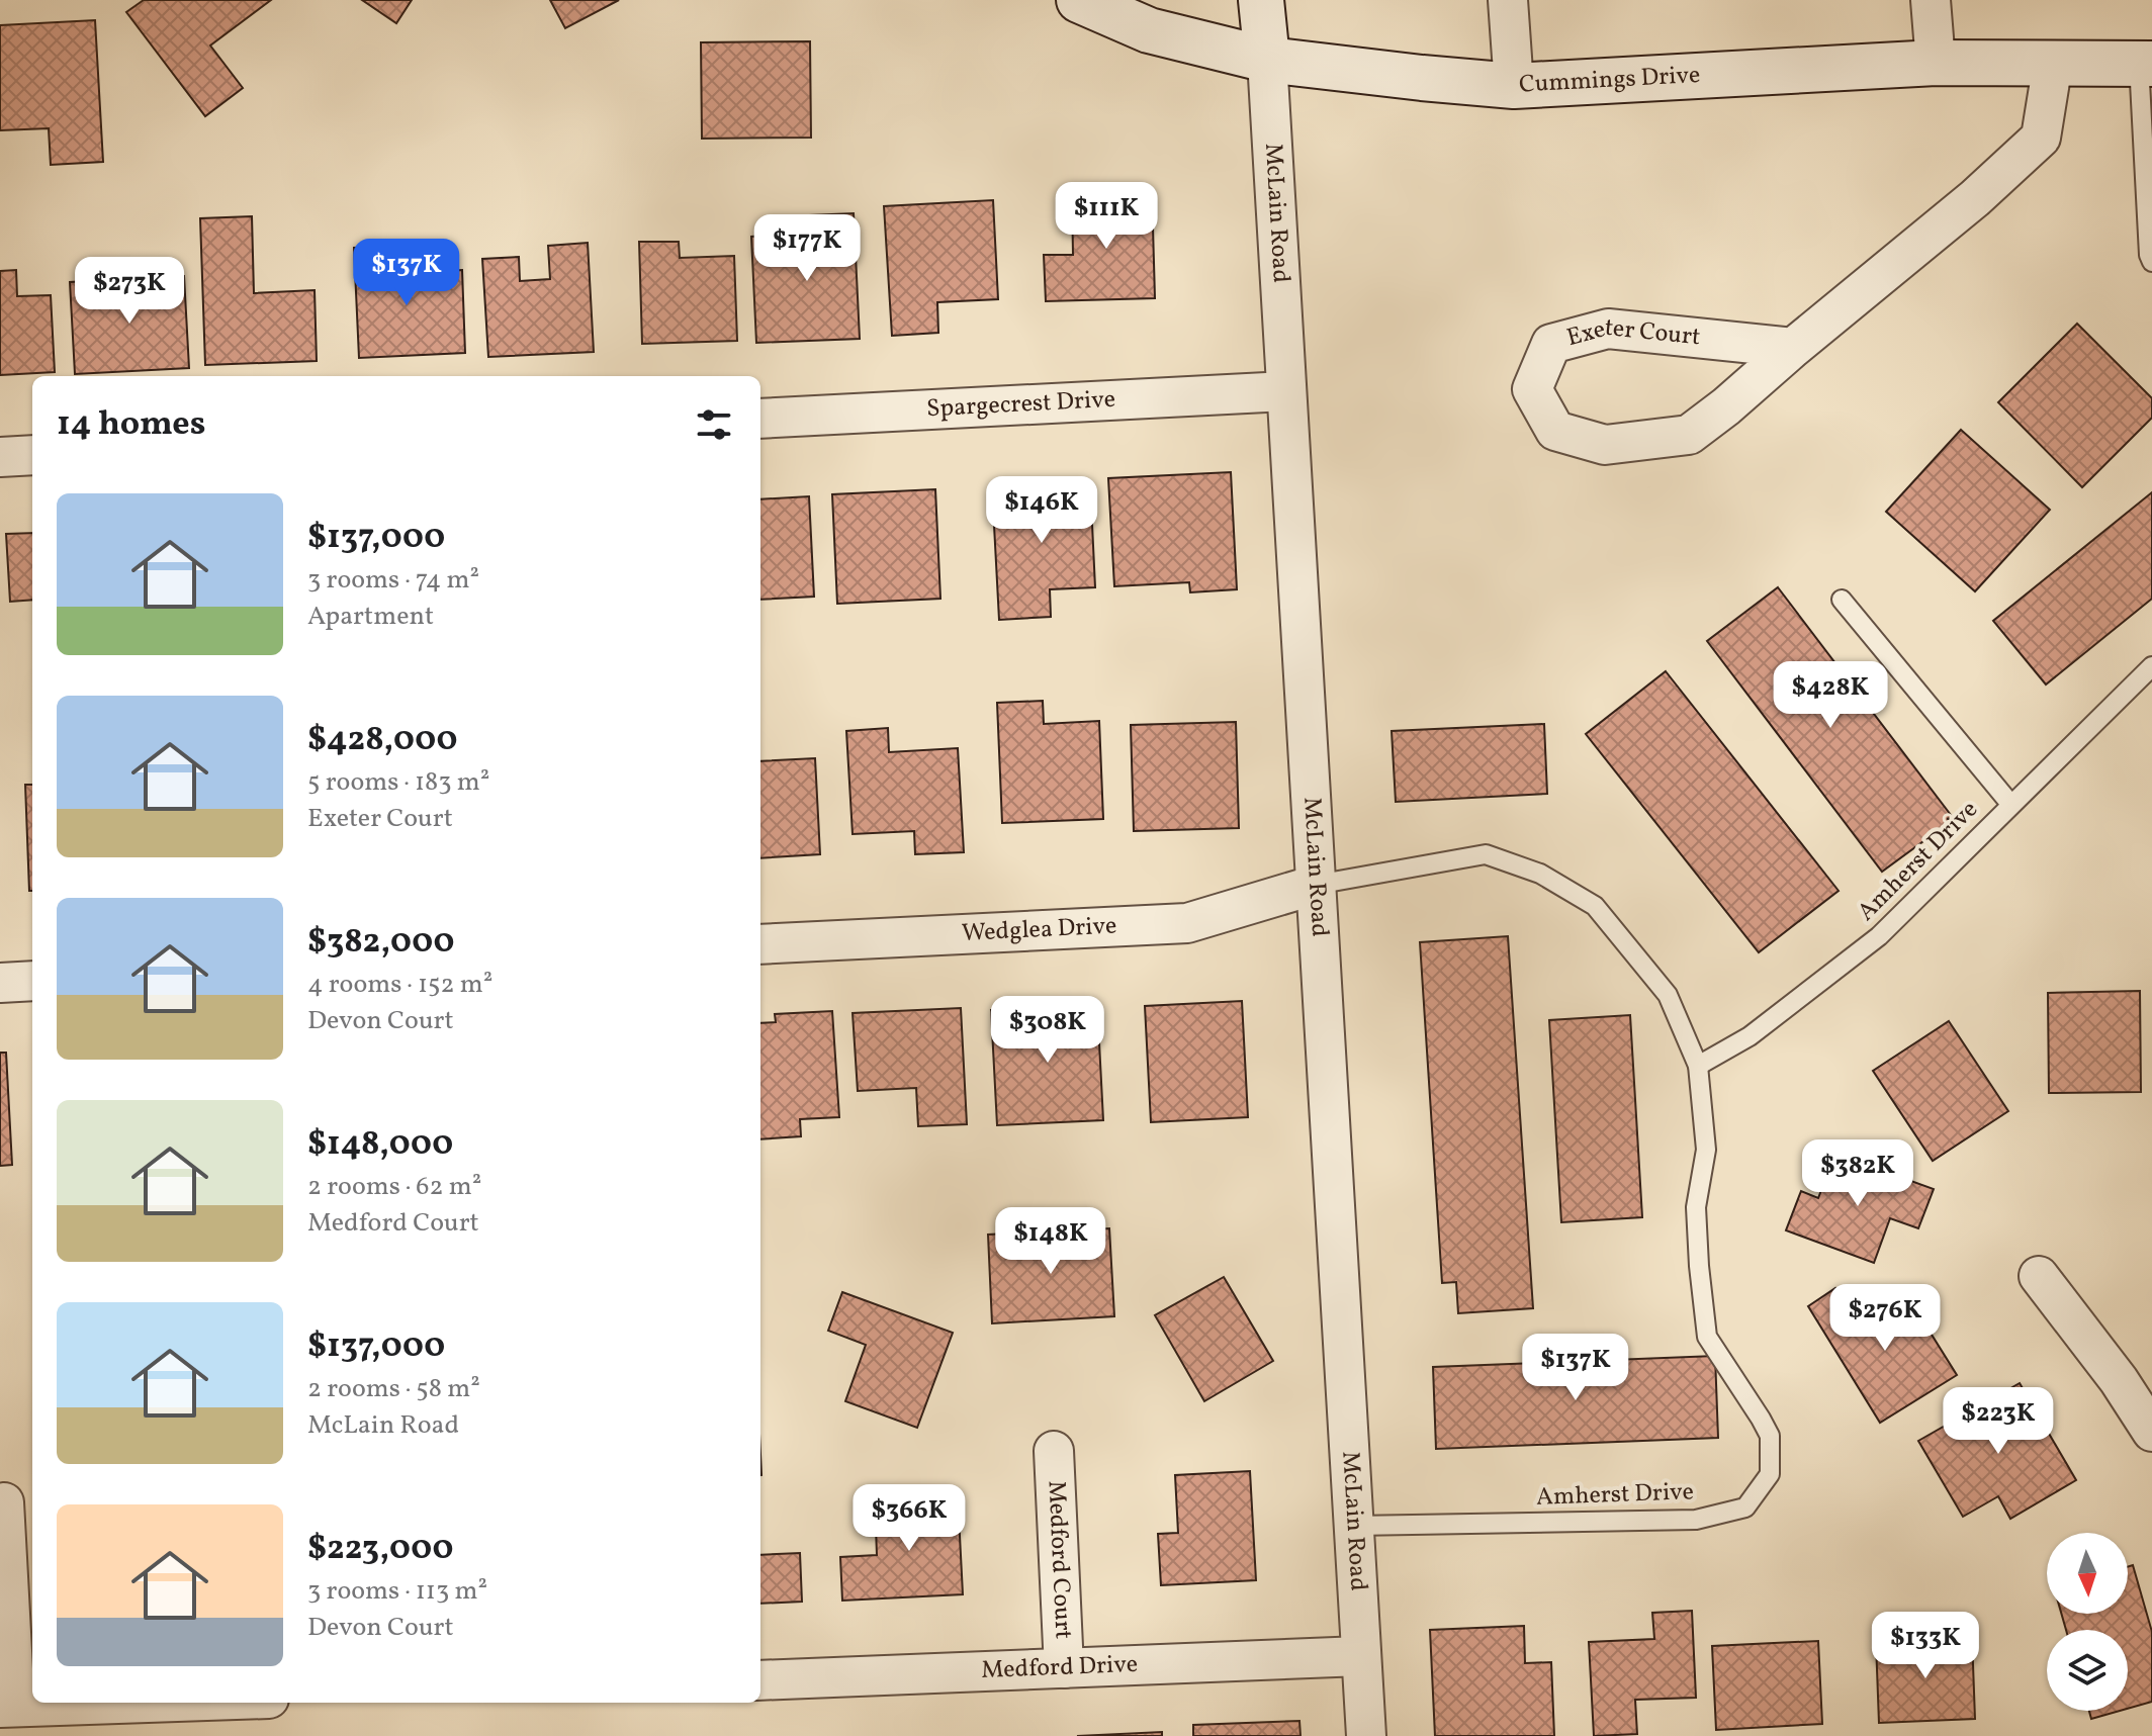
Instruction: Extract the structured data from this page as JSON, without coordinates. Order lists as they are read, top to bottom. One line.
{"streets":{"street":["Cummings Drive","McLain Road","Exeter Court","Spargecrest Drive","Wedglea Drive","Medford Court","Medford Drive"],"lane":["Amherst Drive"]},"crossings":[["Cummings Drive","McLain Road"],["Cummings Drive","Exeter Court"],["McLain Road","Spargecrest Drive"],["McLain Road","Amherst Drive"],["McLain Road","Wedglea Drive"],["McLain Road","Medford Drive"],["Amherst Drive","Wedglea Drive"],["Medford Court","Medford Drive"]],"north":"bottom","page":{"price":["$111K","$177K","$137K","$273K","$146K","$428K","$308K","$382K","$148K","$276K","$137K","$223K","$366K","$133K"],"heading":"14 homes","list":[{"name":"$137,000","note":"3 rooms · 74 m² · Apartment"},{"name":"$428,000","note":"5 rooms · 183 m² · Exeter Court"},{"name":"$382,000","note":"4 rooms · 152 m² · Devon Court"},{"name":"$148,000","note":"2 rooms · 62 m² · Medford Court"},{"name":"$137,000","note":"2 rooms · 58 m² · McLain Road"},{"name":"$223,000","note":"3 rooms · 113 m² · Devon Court"}]}}
